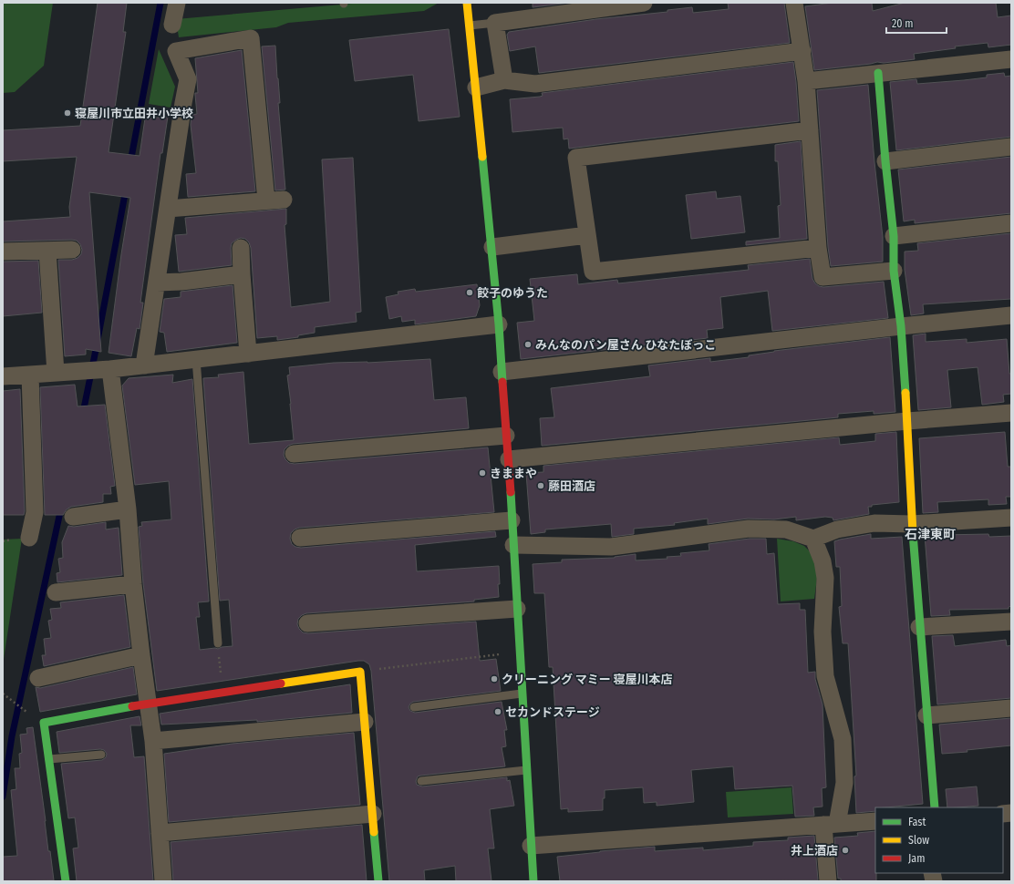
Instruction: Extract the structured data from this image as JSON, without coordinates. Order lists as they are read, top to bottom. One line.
{"districts":["石津東町"],"places":["寝屋川市立田井小学校","餃子のゆうた","みんなのパン屋さん ひなたぼっこ","きままや","藤田酒店","クリーニング マミー 寝屋川本店","セカンドステージ","井上酒店"],"legend":["Fast","Slow","Jam"],"scale_bar":"20 m"}
